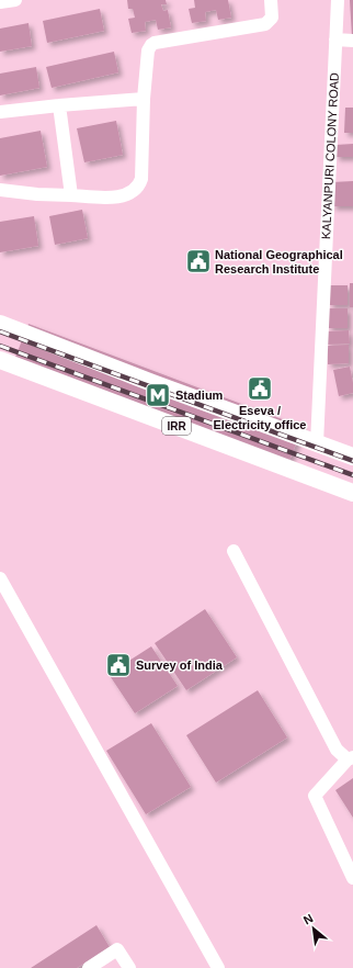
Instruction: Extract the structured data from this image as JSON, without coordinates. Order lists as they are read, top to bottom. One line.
{"streets":{"main road":["IRR"],"street":["KALYANPURI COLONY ROAD"]},"places":{"public building":["National Geographical Research Institute","Eseva / Electricity office","Survey of India"],"metro station":["Stadium"]},"north":"top left"}
